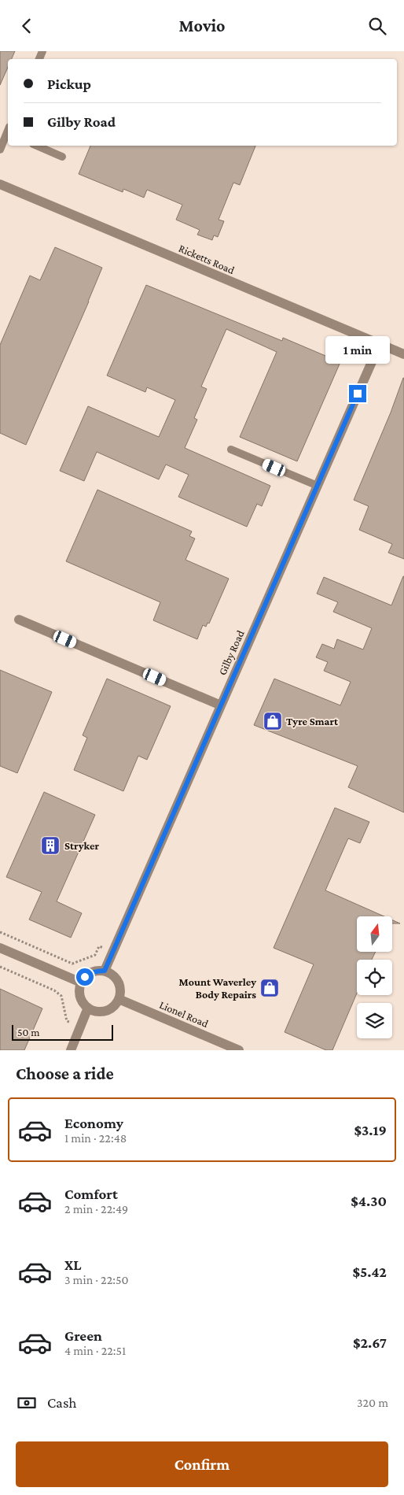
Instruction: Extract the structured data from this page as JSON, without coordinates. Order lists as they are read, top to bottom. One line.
{"streets":{"street":["Ricketts Road","Gilby Road","Lionel Road"]},"crossings":[["Ricketts Road","Gilby Road"],["Gilby Road","Lionel Road"]],"places":{"shop":["Tyre Smart","Mount Waverley Body Repairs"],"building":["Stryker"]},"scale_bar":"50 m","north":"top","page":{"header":"Movio","banner":["Pickup","Gilby Road"],"bubble":"1 min","scale":"50 m","heading":"Choose a ride","list":[{"name":"Economy","note":"1 min · 22:48","value":"$3.19"},{"name":"Comfort","note":"2 min · 22:49","value":"$4.30"},{"name":"XL","note":"3 min · 22:50","value":"$5.42"},{"name":"Green","note":"4 min · 22:51","value":"$2.67"}],"pay":["Cash","320 m"],"buttons":"Confirm"}}
